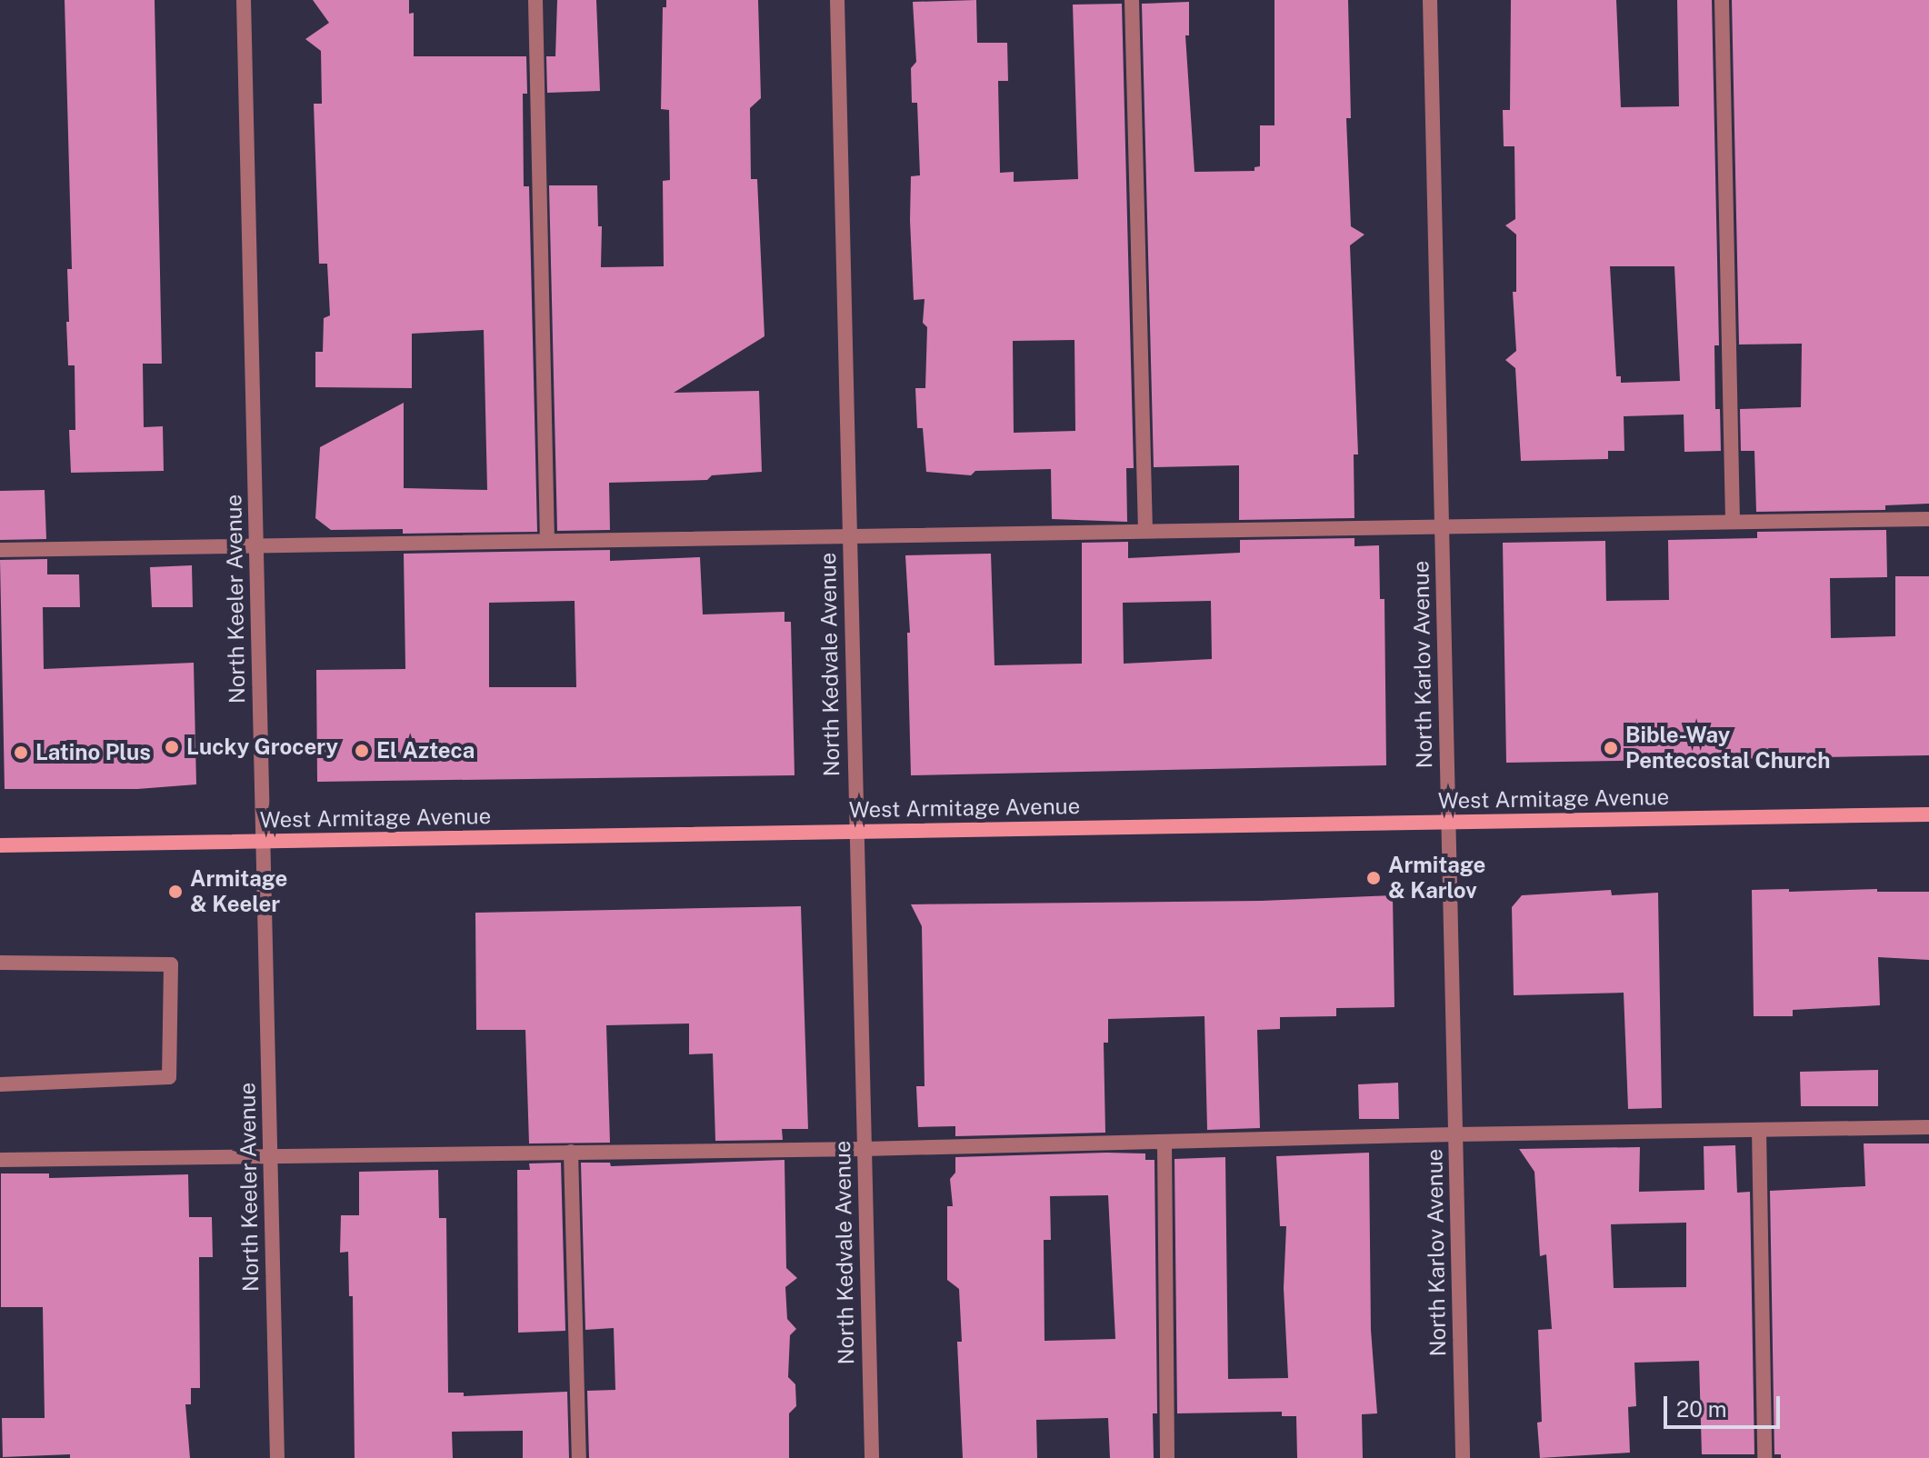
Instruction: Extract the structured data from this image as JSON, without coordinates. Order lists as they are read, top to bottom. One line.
{"streets":{"main road":["West Armitage Avenue"],"street":["North Keeler Avenue","North Kedvale Avenue","North Karlov Avenue"]},"crossings":[["North Keeler Avenue","West Armitage Avenue"],["North Kedvale Avenue","West Armitage Avenue"],["North Karlov Avenue","West Armitage Avenue"]],"places":["Lucky Grocery","Bible-Way Pentecostal Church","El Azteca","Latino Plus","Armitage & Karlov","Armitage & Keeler"],"scale_bar":"20 m"}
